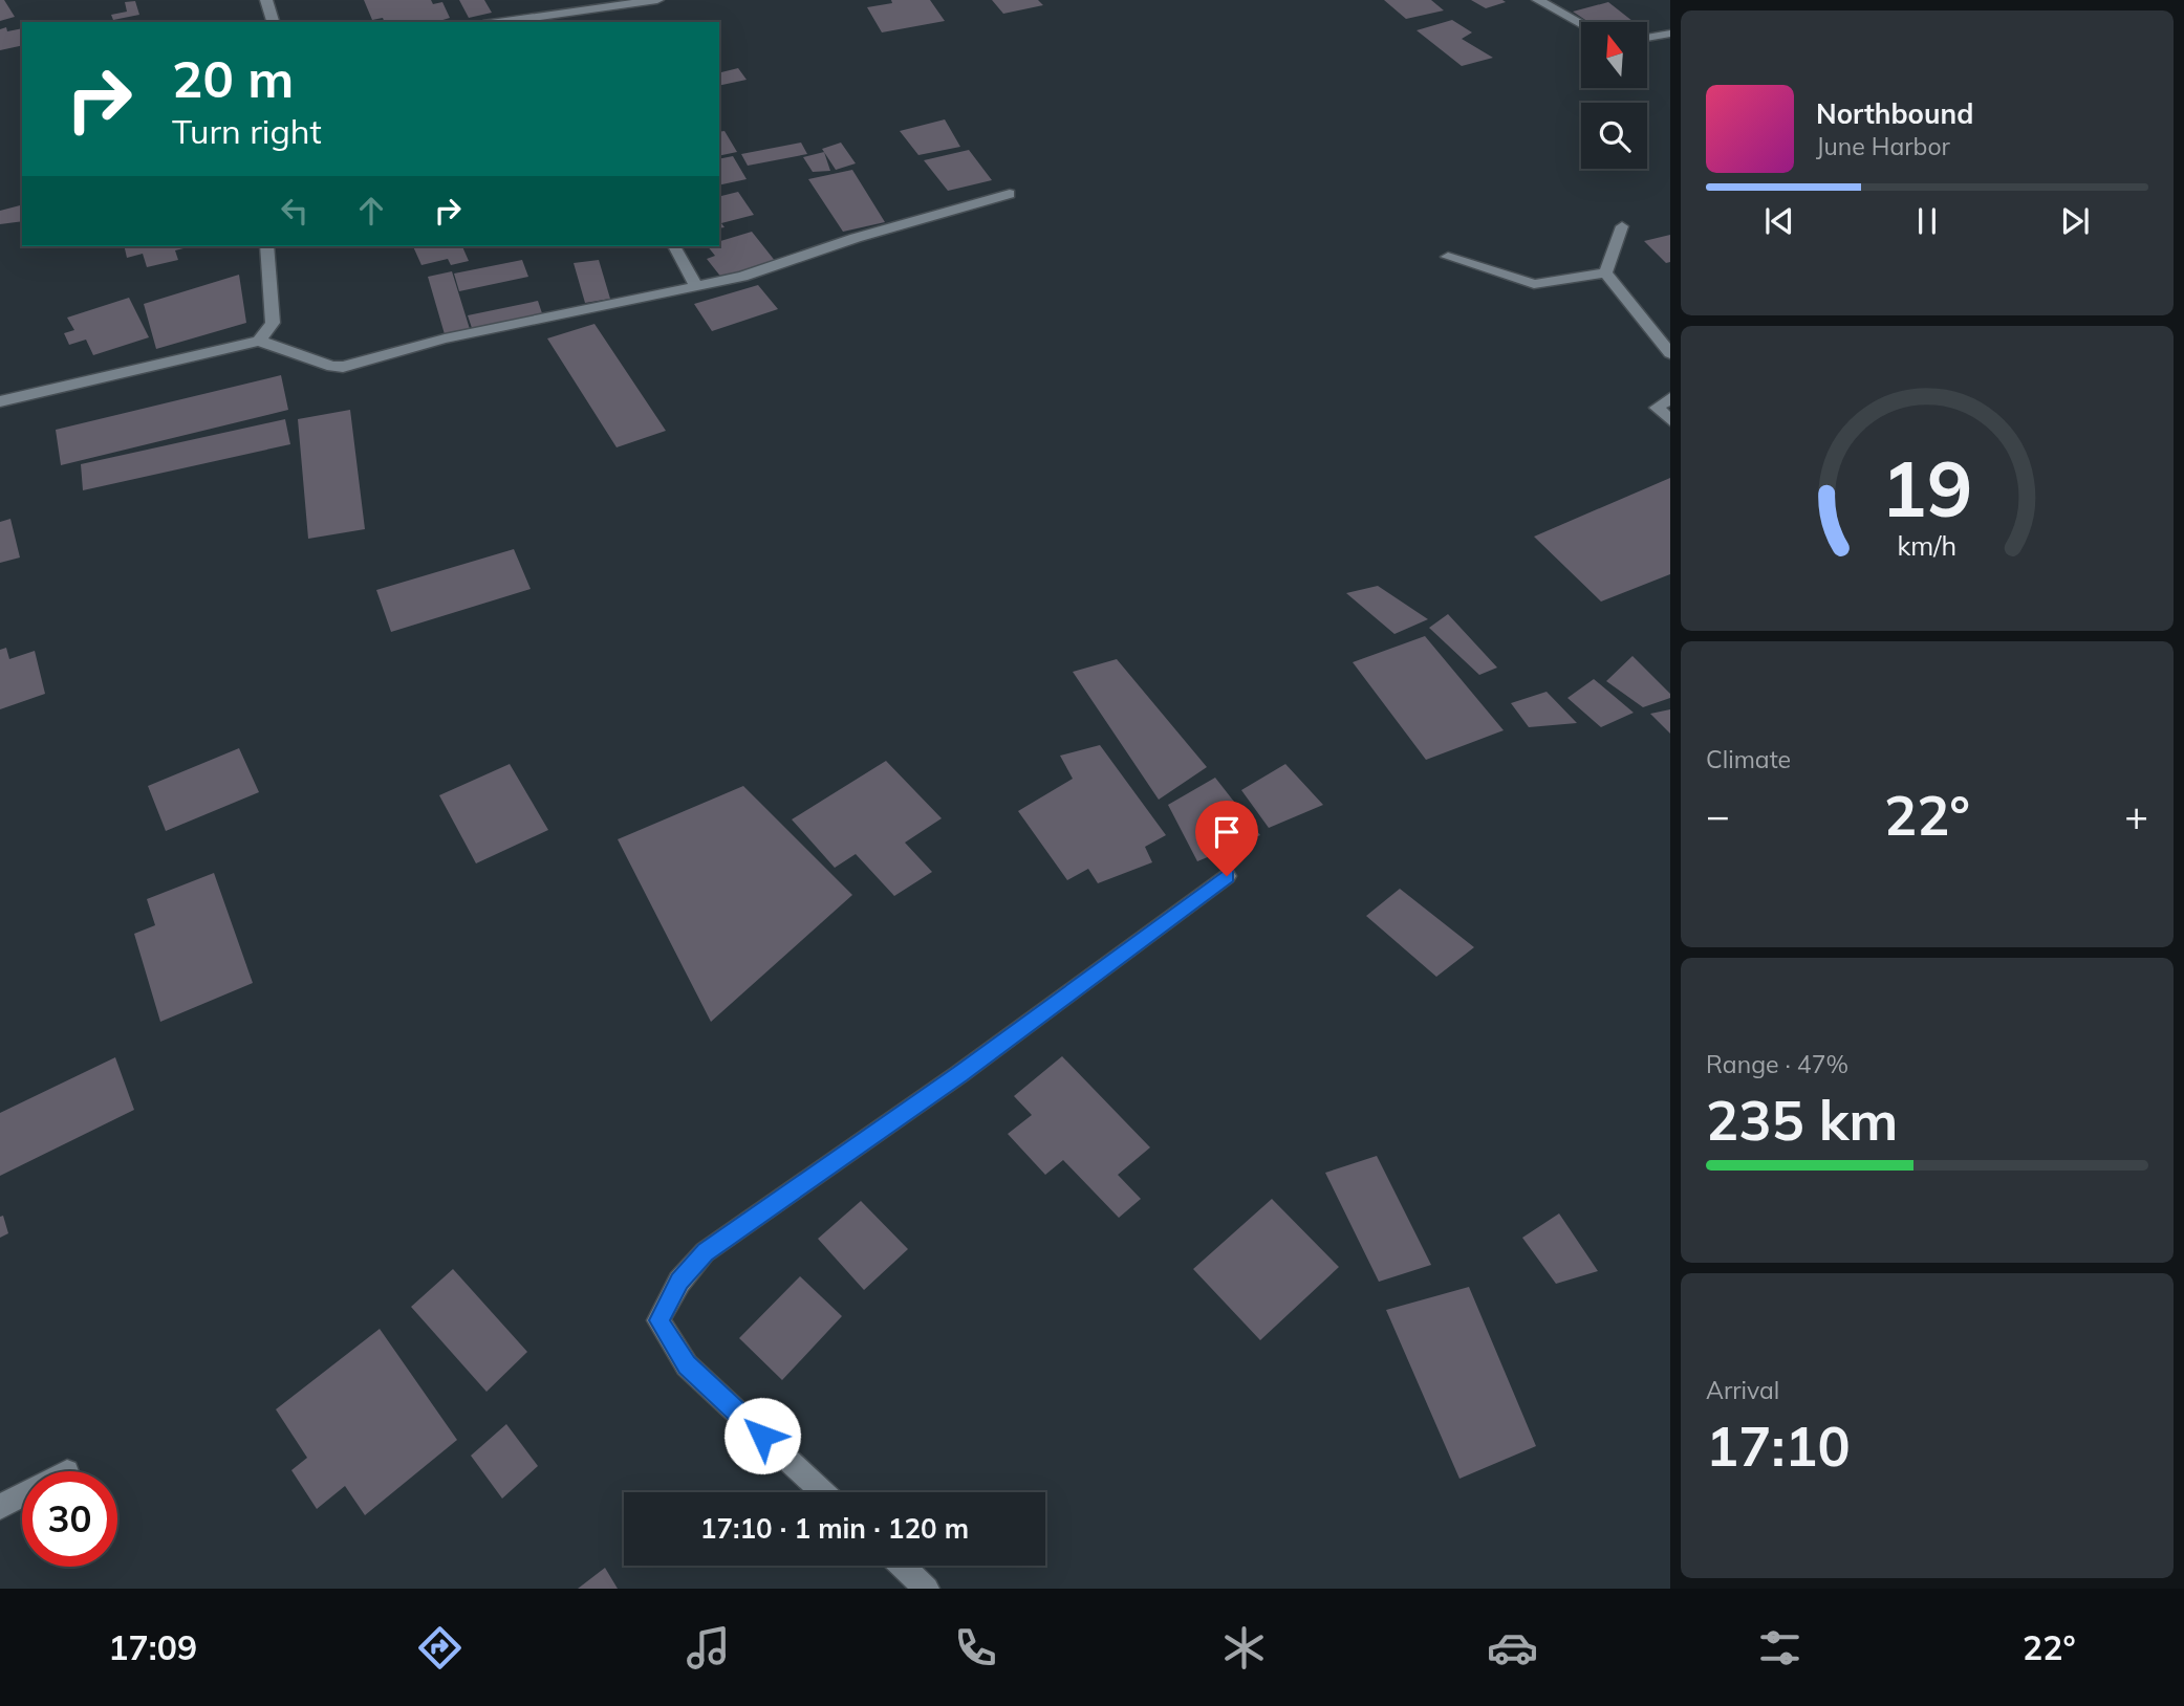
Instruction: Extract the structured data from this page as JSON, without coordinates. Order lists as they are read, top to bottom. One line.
{"north":"top","page":{"turn":["20 m","Turn right"],"song":["Northbound","June Harbor"],"tile":["Climate",["Range · 47%","235 km"],["Arrival","17:10"]],"heat":["−","22°","+"],"limit":"30","trip":"17:10 · 1 min · 120 m","tabs":["17:09","22°"],"gauge":["19","km/h"]}}
